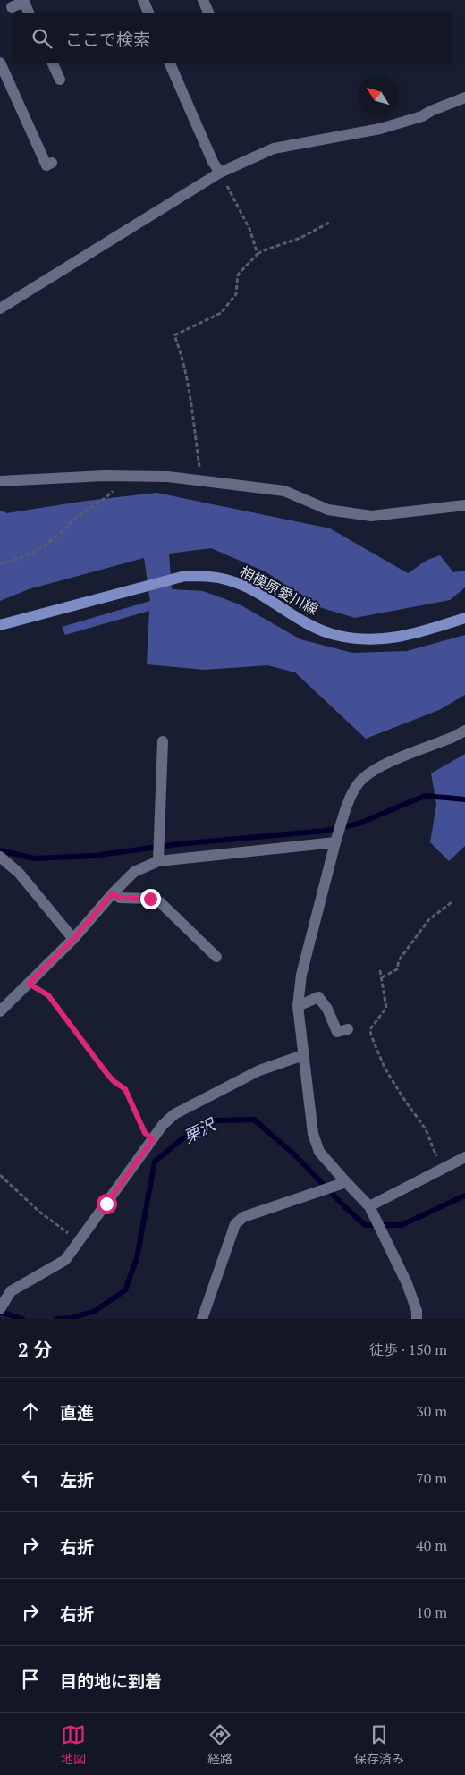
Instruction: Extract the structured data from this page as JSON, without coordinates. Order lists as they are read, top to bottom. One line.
{"streets":{"main road":["相模原愛川線"]},"water":["栗沢"],"north":"top left","page":{"search":"ここで検索","heading":["2 分","徒歩 · 150 m"],"list":[["直進","30 m"],["左折","70 m"],["右折","40 m"],["右折","10 m"],"目的地に到着"],"nav":["地図","経路","保存済み"]}}
